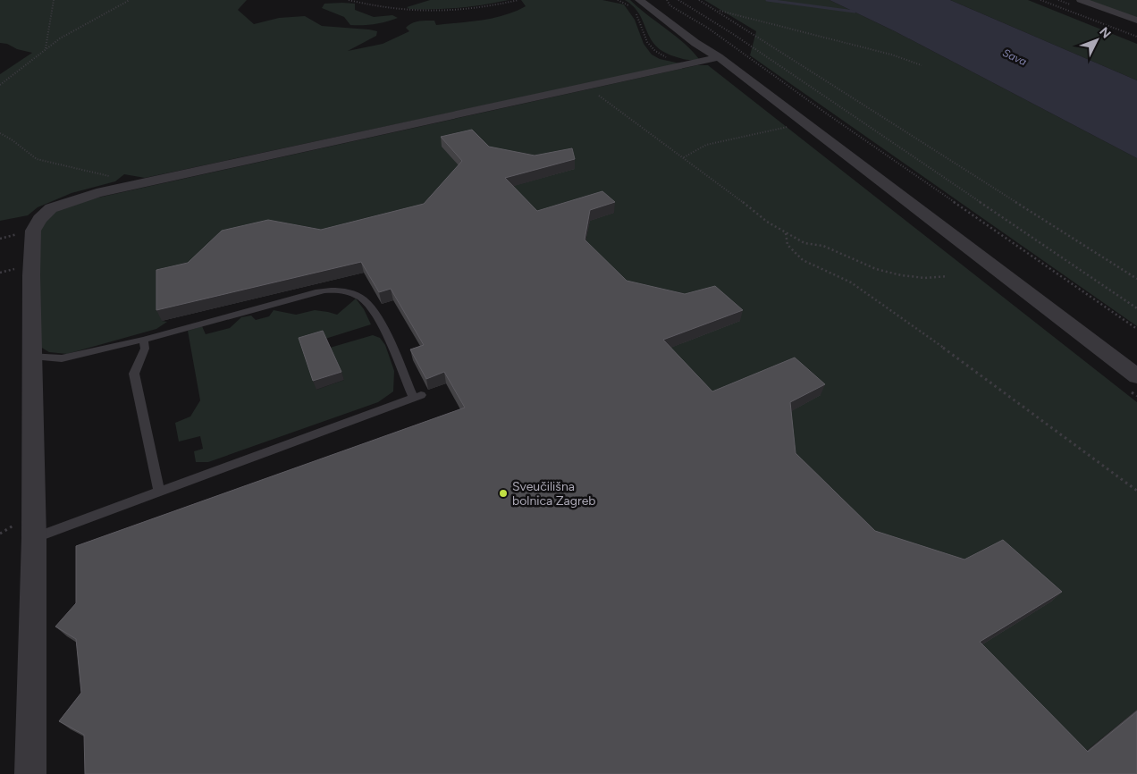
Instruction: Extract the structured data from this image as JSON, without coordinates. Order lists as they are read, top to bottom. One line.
{"water":["Sava"],"places":["Sveučilišna bolnica Zagreb"],"north":"top right"}
